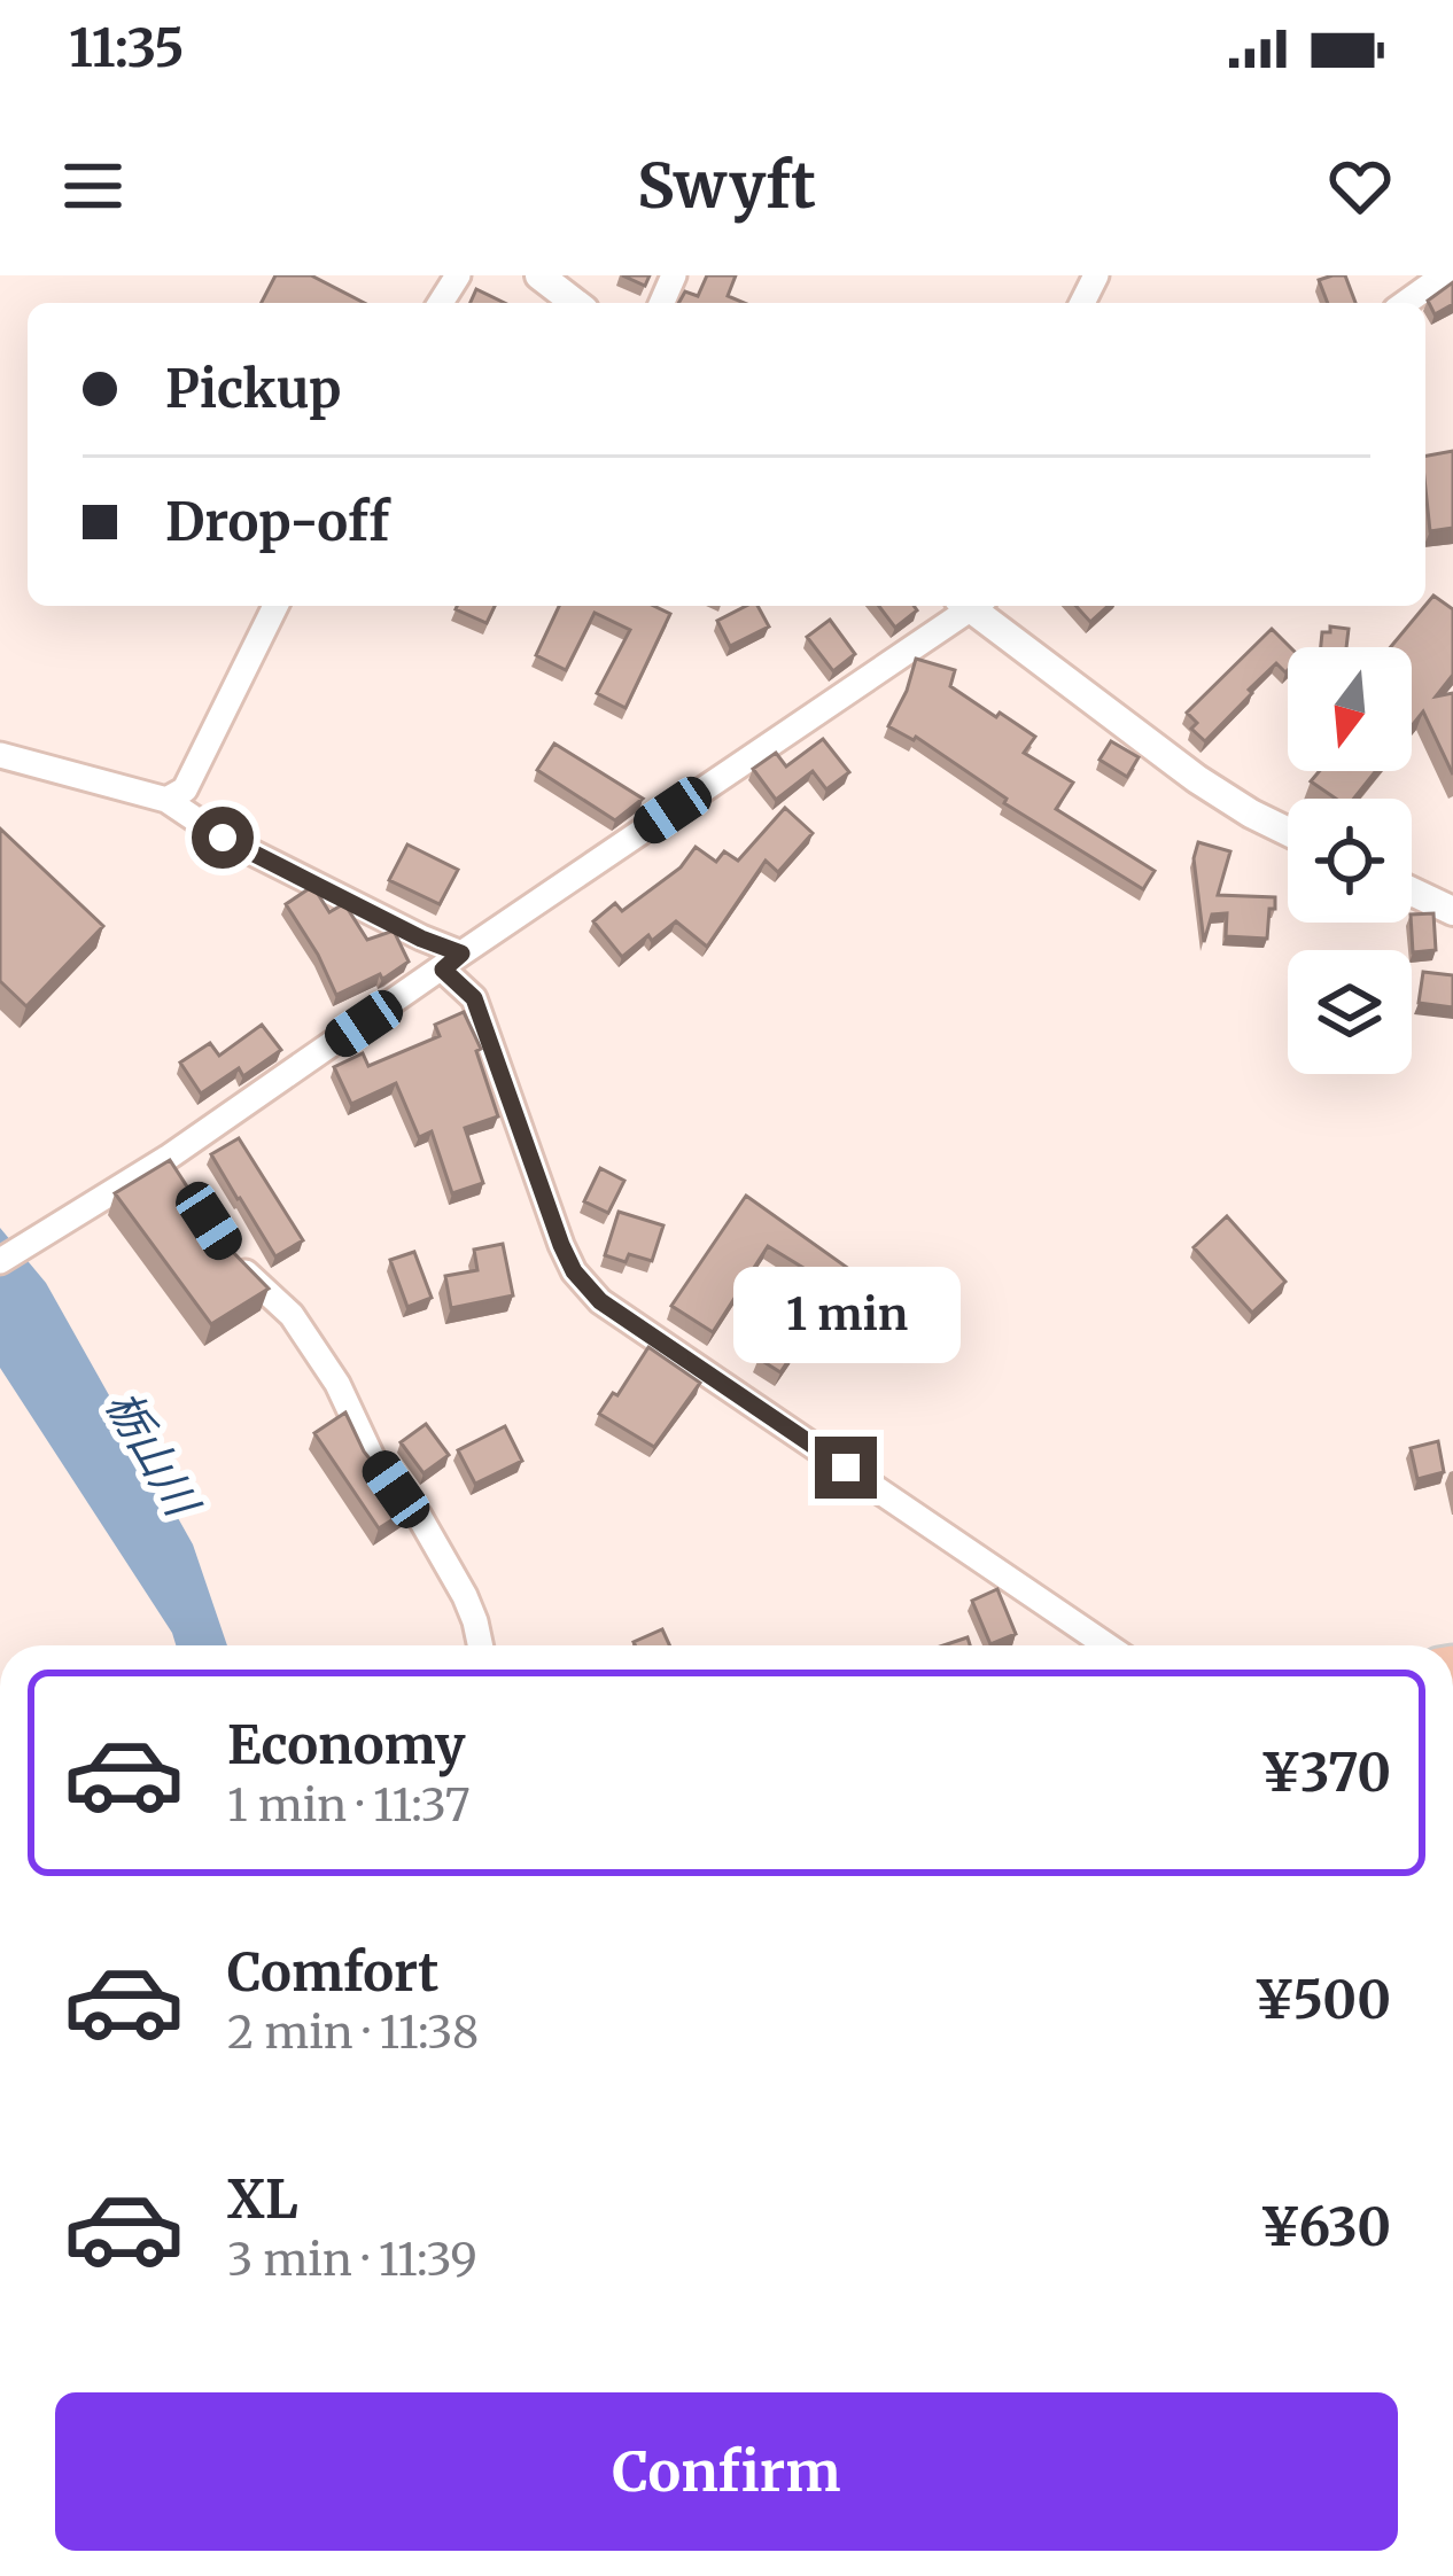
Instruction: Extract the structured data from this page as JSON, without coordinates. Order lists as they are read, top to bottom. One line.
{"water":["栃山川"],"north":"bottom","page":{"status":"11:35","header":"Swyft","banner":["Pickup","Drop-off"],"bubble":"1 min","list":[{"name":"Economy","note":"1 min · 11:37","value":"¥370"},{"name":"Comfort","note":"2 min · 11:38","value":"¥500"},{"name":"XL","note":"3 min · 11:39","value":"¥630"}],"buttons":"Confirm"}}
